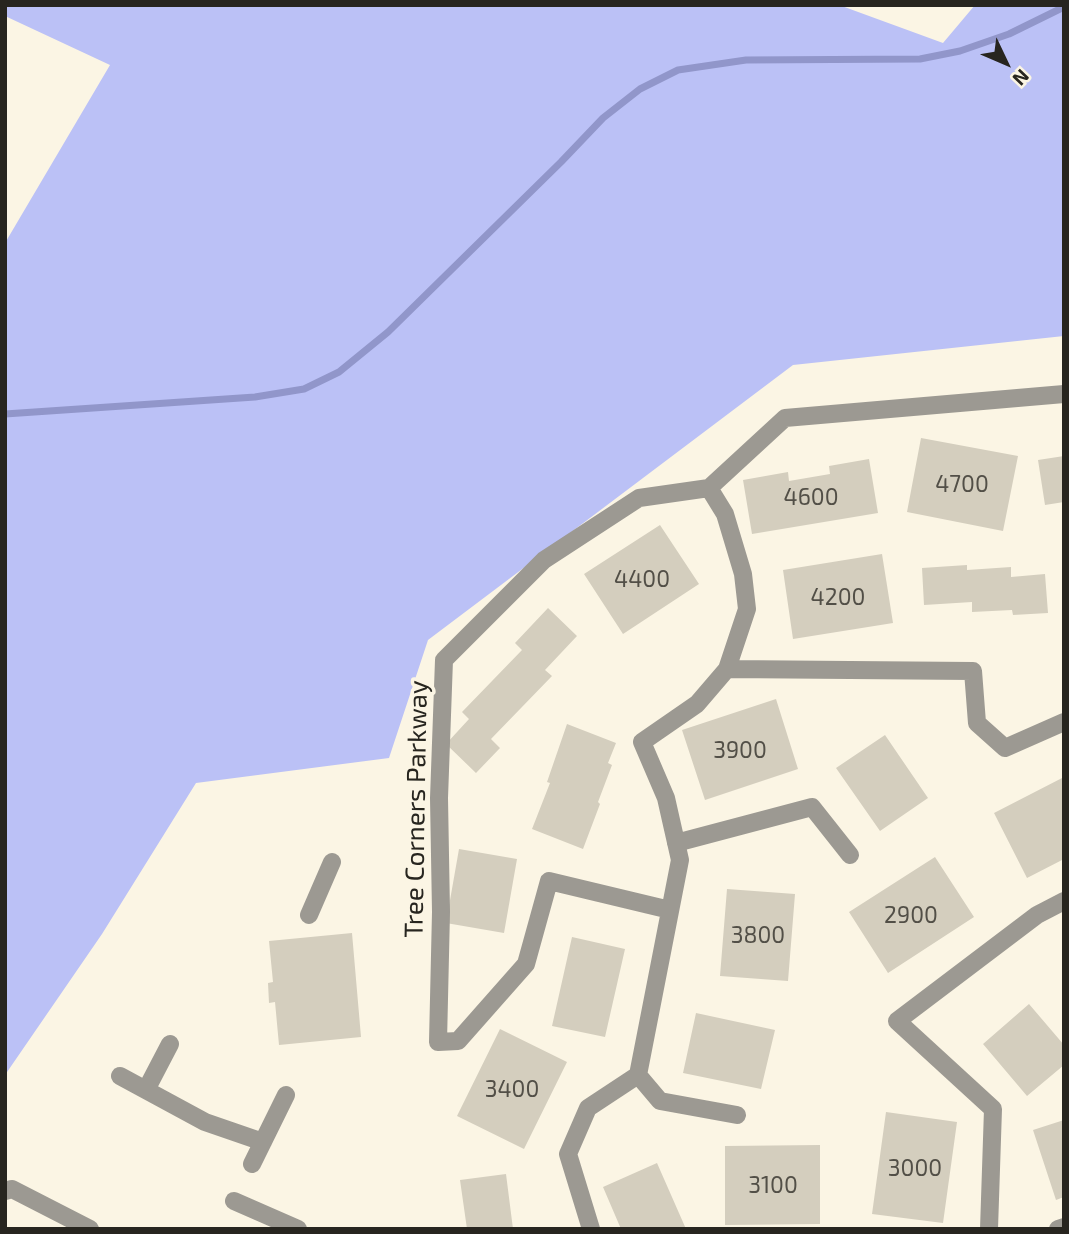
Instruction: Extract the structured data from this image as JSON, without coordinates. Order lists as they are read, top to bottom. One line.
{"streets":{"street":["Tree Corners Parkway"]},"house_numbers":["4700","4600","4400","4200","3900","2900","3800","3400","3000","3100"],"north":"bottom right"}
